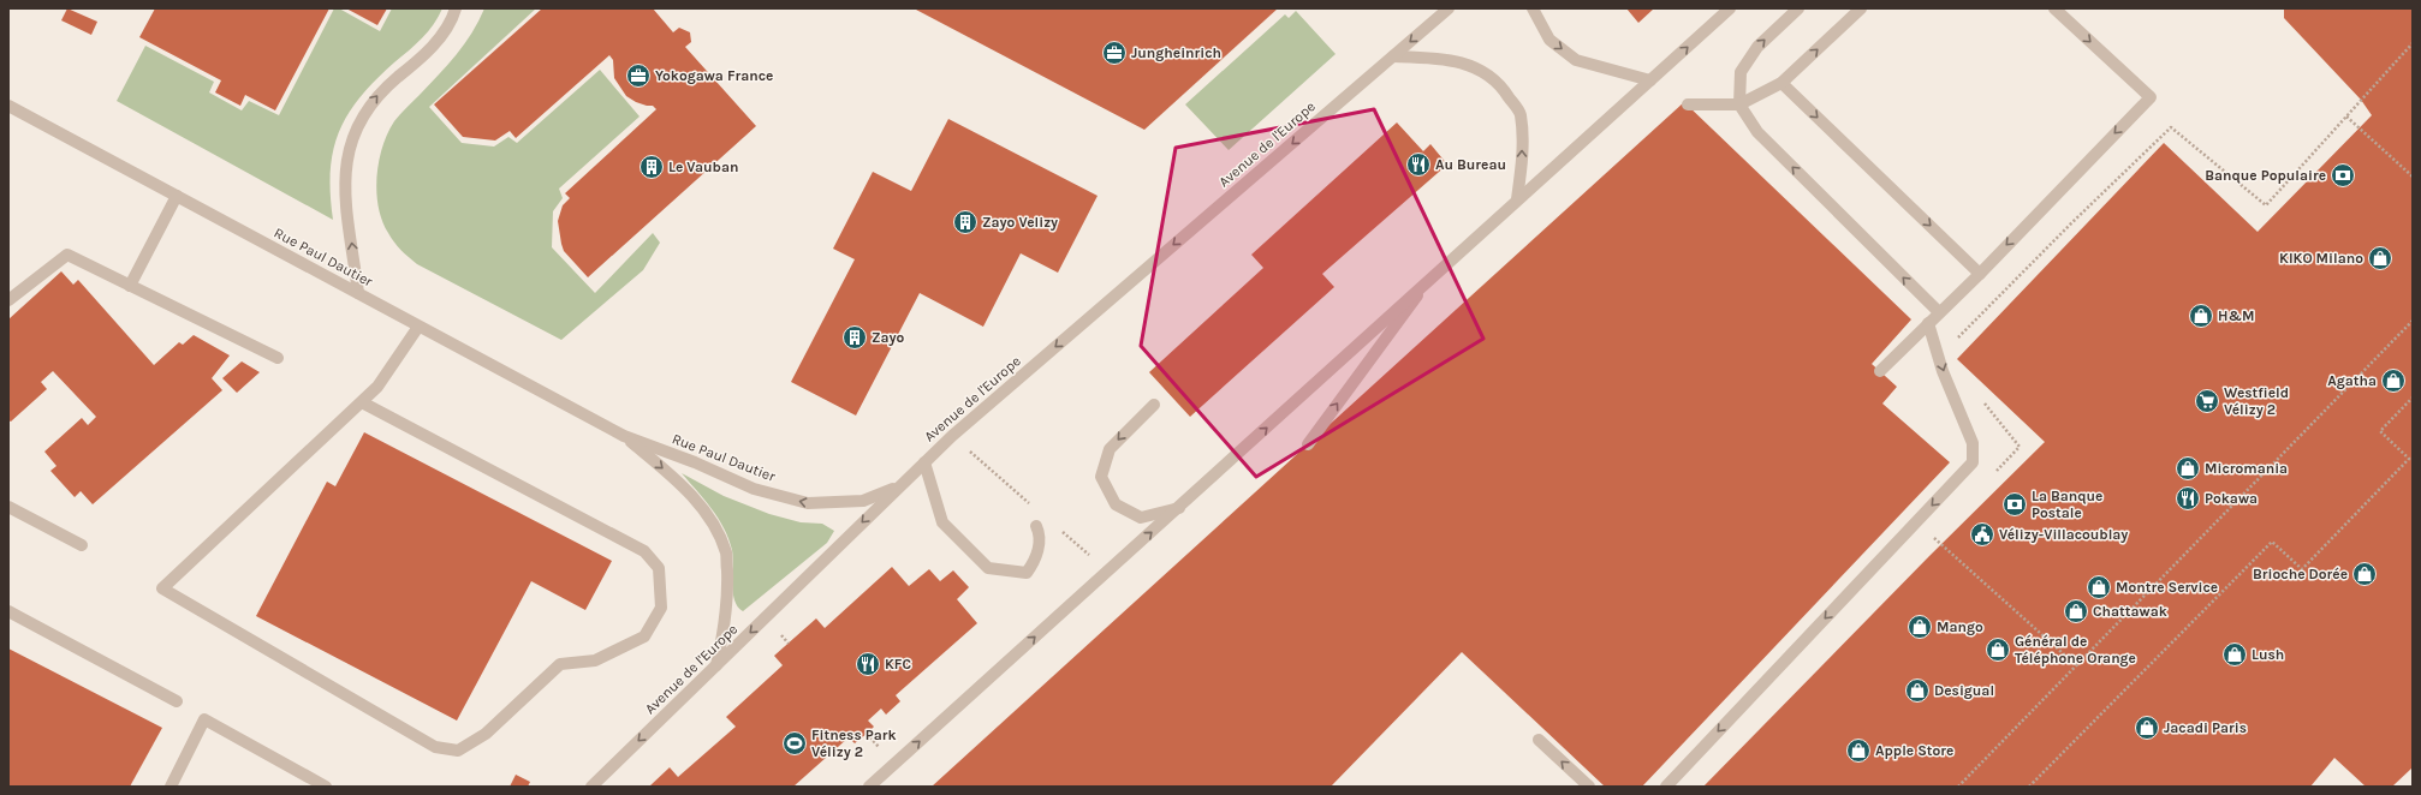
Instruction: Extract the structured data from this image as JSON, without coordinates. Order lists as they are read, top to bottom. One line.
{"streets":{"street":["Avenue de l'Europe","Rue Paul Dautier"]},"crossings":[["Avenue de l'Europe","Rue Paul Dautier"]],"one_way":["Avenue de l'Europe"],"places":{"office":["Jungheinrich","Yokogawa France"],"restaurant":["Au Bureau","Pokawa","KFC"],"building":["Le Vauban","Zayo Velizy","Zayo"],"bank":["Banque Populaire","La Banque Postale"],"shop":["KIKO Milano","H&M","Agatha","Micromania","Brioche Dorée","Montre Service","Chattawak","Mango","Général de Téléphone Orange","Lush","Desigual","Jacadi Paris","Apple Store"],"supermarket":["Westfield Vélizy 2"],"public building":["Vélizy-Villacoublay"],"sports":["Fitness Park Vélizy 2"]}}
